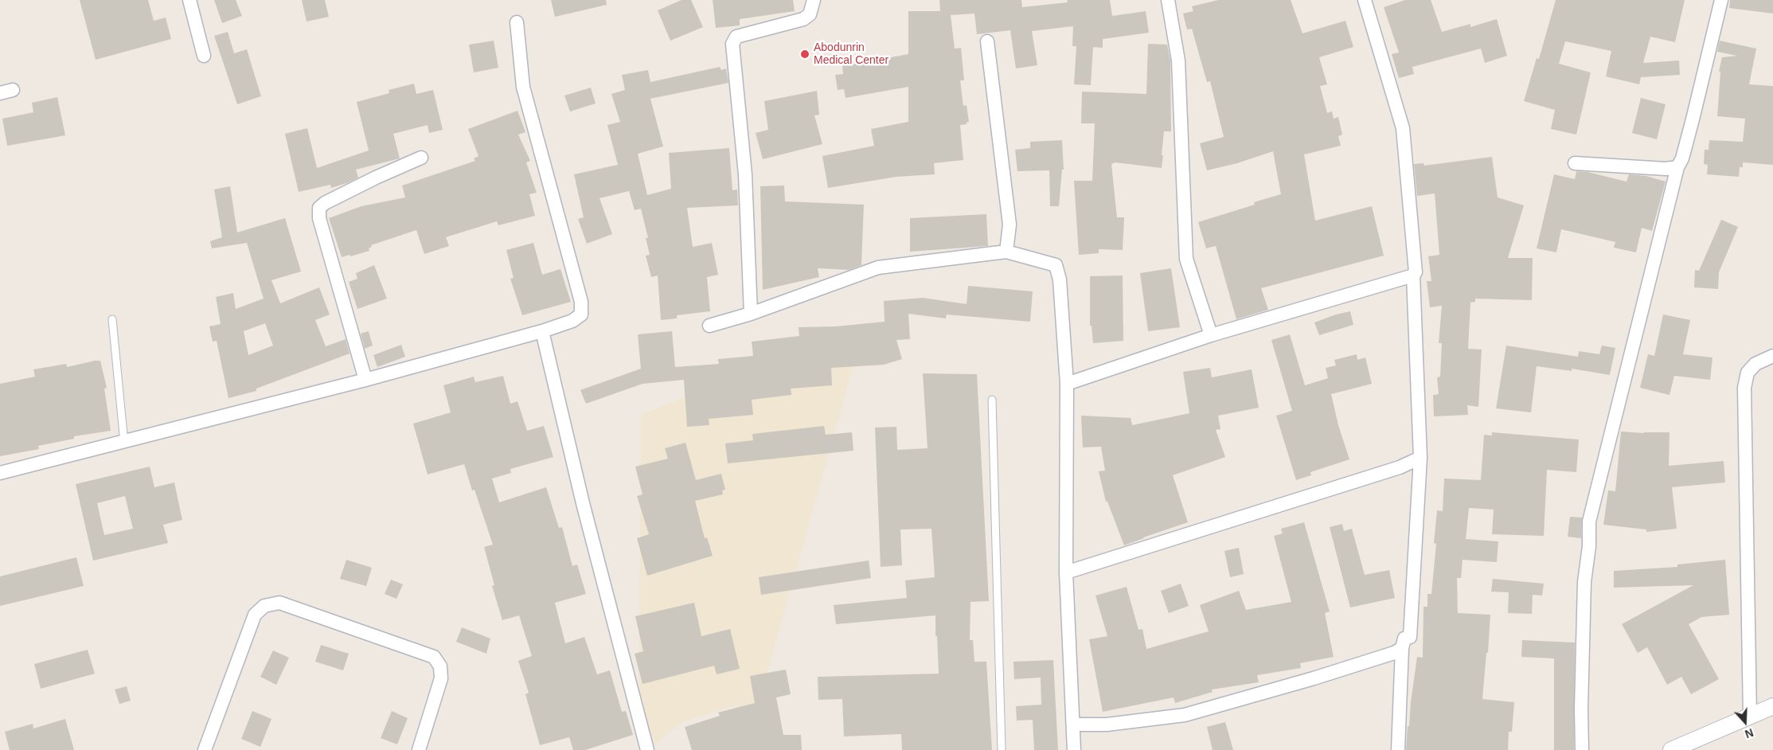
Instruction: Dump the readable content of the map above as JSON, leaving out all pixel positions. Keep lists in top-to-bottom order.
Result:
{
  "places": ["Abodunrin Medical Center"],
  "north": "bottom"
}
